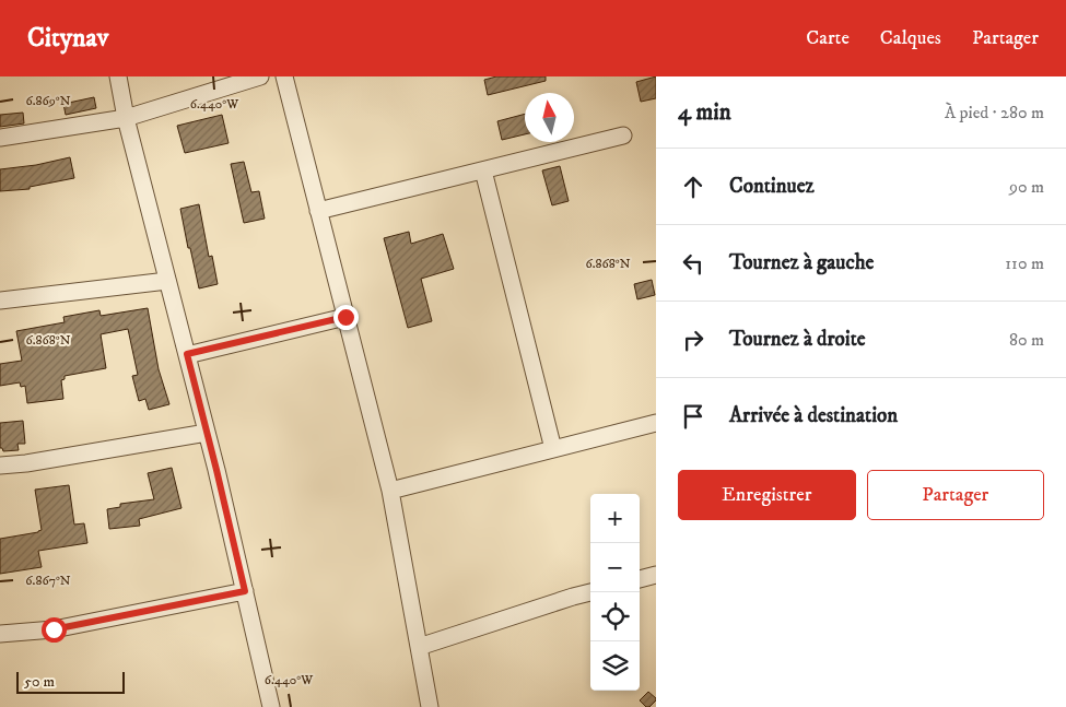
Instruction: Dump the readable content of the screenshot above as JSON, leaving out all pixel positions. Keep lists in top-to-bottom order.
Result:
{
  "scale_bar": "50 m",
  "north": "top",
  "page": {
    "header": "Citynav",
    "nav": ["Carte", "Calques", "Partager"],
    "heading": ["4 min", "À pied · 280 m"],
    "list": [
      ["Continuez", "90 m"],
      ["Tournez à gauche", "110 m"],
      ["Tournez à droite", "80 m"],
      "Arrivée à destination"
    ],
    "buttons": ["Enregistrer", "Partager"],
    "map_buttons": ["+", "−"],
    "scale": "50 m"
  },
  "coordinates": [
    "6.869°N",
    "6.440°W",
    "6.868°N",
    "6.867°N"
  ]
}
